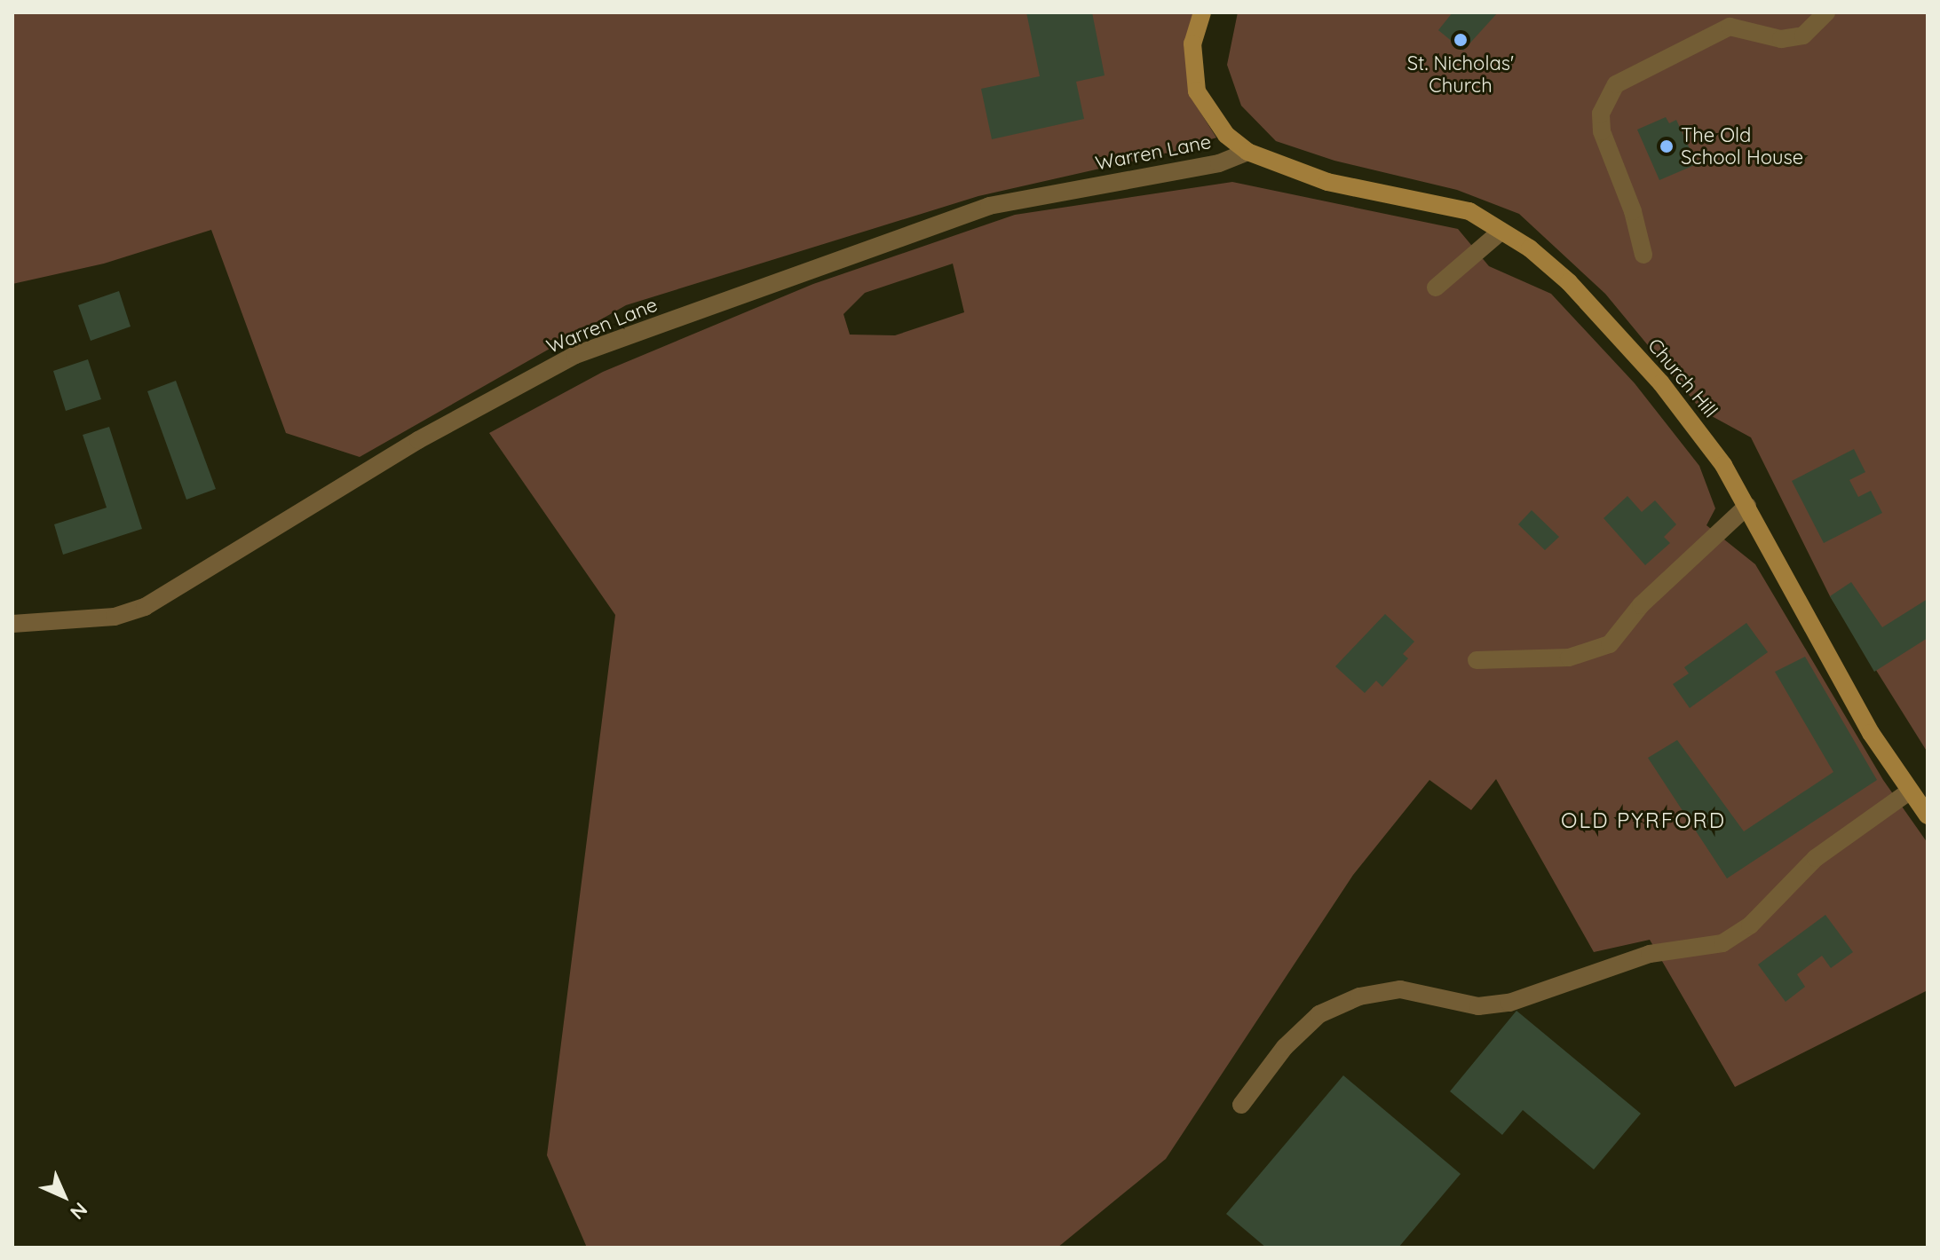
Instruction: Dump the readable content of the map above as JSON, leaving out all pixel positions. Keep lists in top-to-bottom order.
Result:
{
  "streets": {
    "main road": ["Church Hill"],
    "street": ["Warren Lane"]
  },
  "crossings": [
    ["Warren Lane", "Church Hill"]
  ],
  "districts": ["OLD PYRFORD"],
  "places": ["St. Nicholas' Church", "The Old School House"],
  "north": "bottom right"
}
